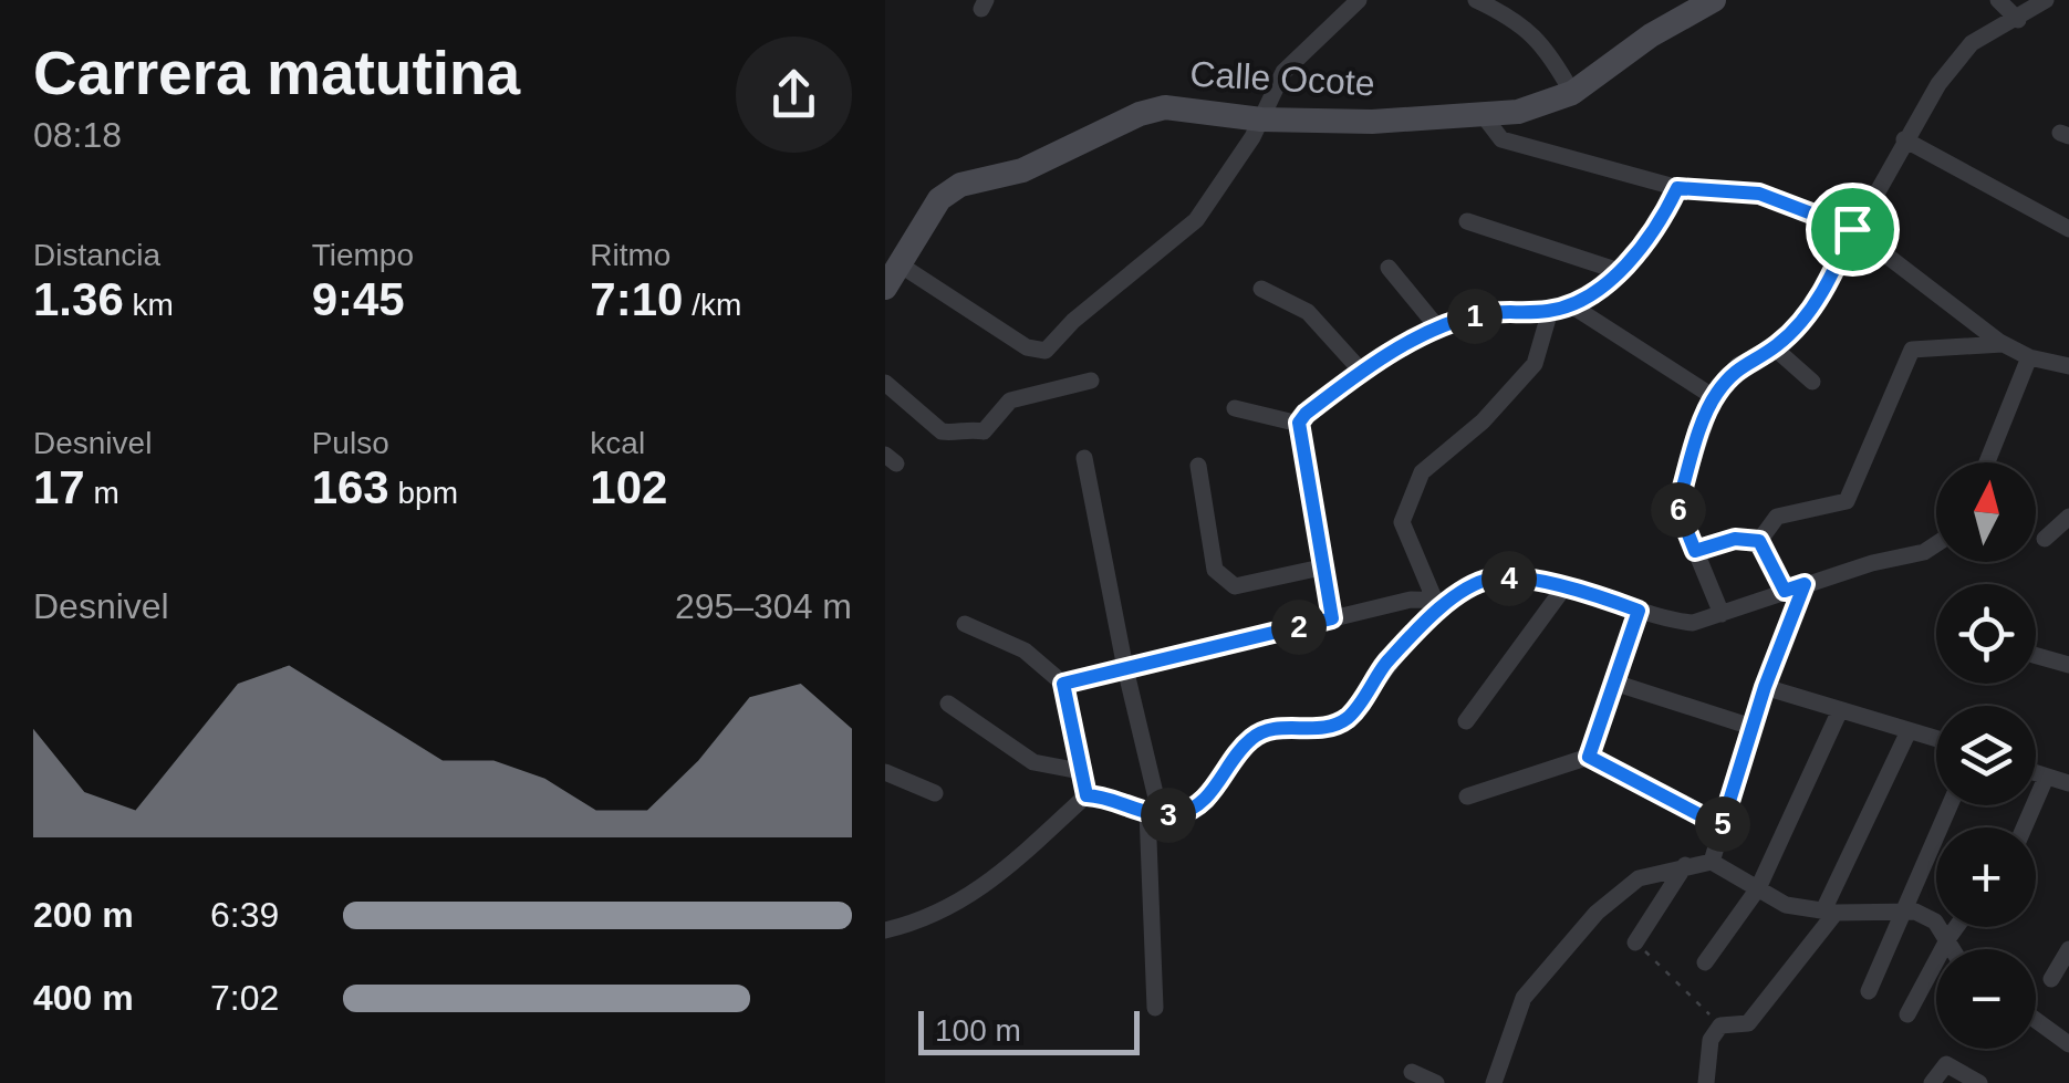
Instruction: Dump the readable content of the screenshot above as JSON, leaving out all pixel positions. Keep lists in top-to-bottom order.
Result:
{
  "streets": {
    "street": ["Calle Ocote"]
  },
  "scale_bar": "100 m",
  "north": "top",
  "page": {
    "heading": ["Carrera matutina", "08:18"],
    "stats": [
      ["Distancia", "1.36 km"],
      ["Tiempo", "9:45"],
      ["Ritmo", "7:10 /km"],
      ["Desnivel", "17 m"],
      ["Pulso", "163 bpm"],
      ["kcal", "102"]
    ],
    "pins": [
      "1",
      "6",
      "4",
      "2",
      "3",
      "5"
    ],
    "map_buttons": ["+", "−"],
    "chart": ["Desnivel", "295–304 m"],
    "list": [
      {
        "name": "200 m",
        "note": "6:39"
      },
      {
        "name": "400 m",
        "note": "7:02"
      }
    ],
    "scale": "100 m"
  }
}
